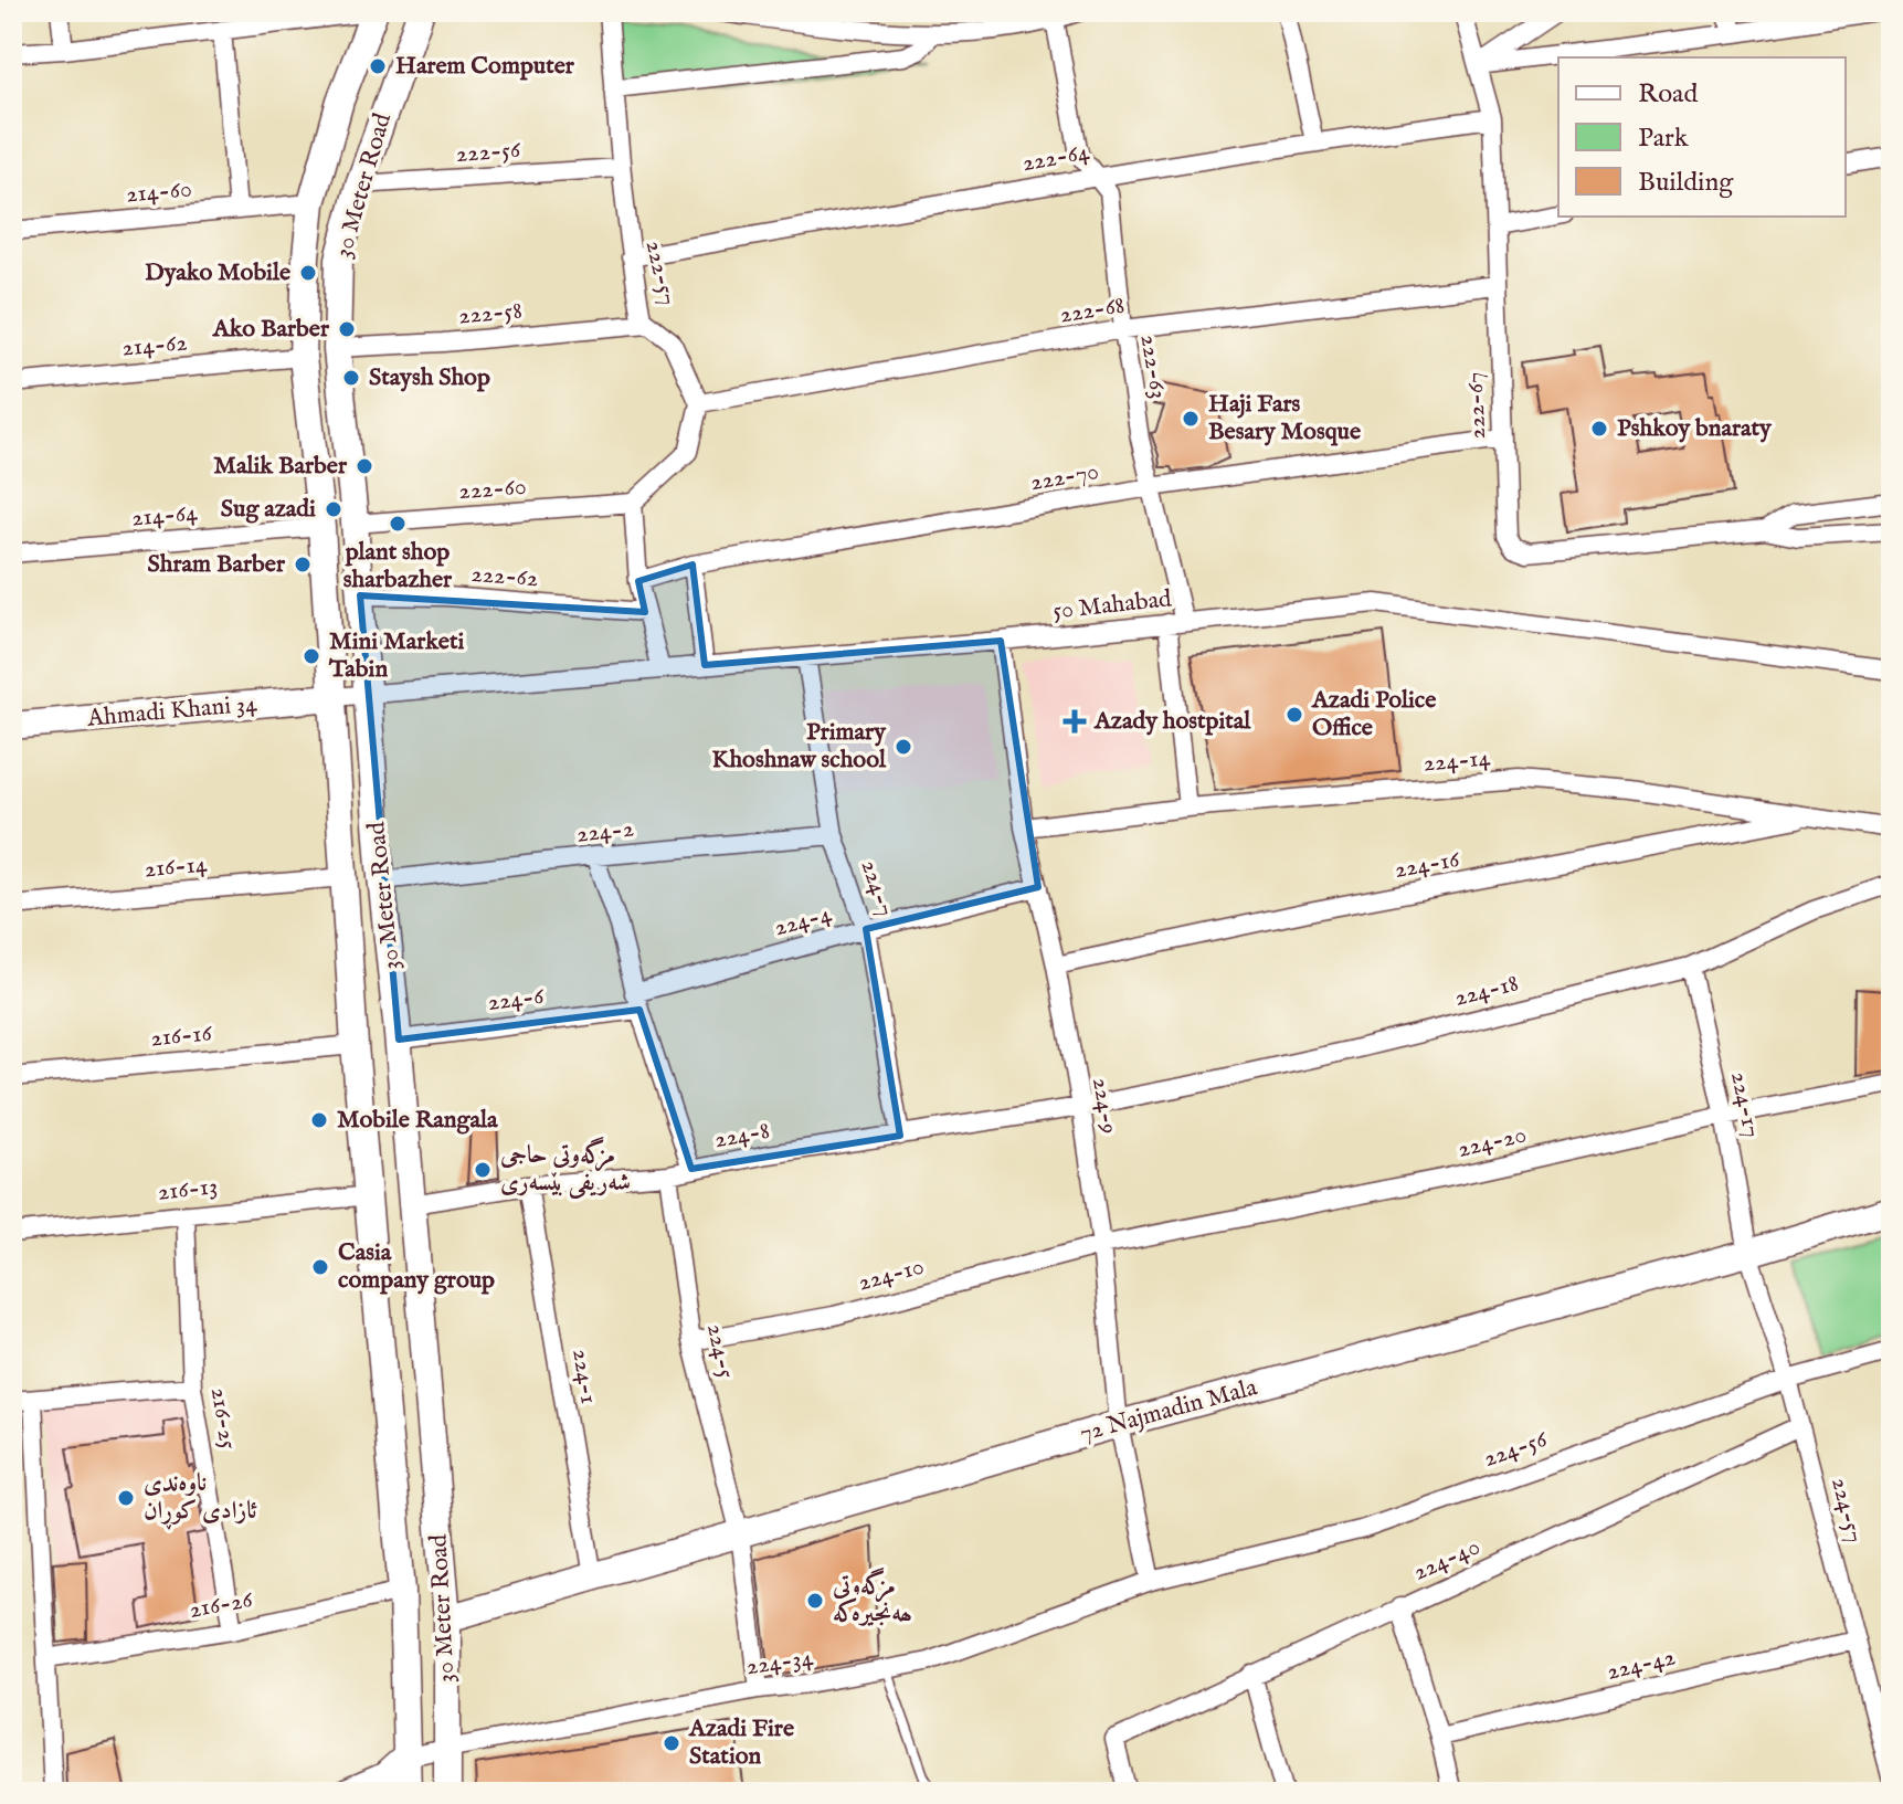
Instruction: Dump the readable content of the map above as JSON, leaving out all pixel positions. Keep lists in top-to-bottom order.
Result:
{
  "streets": {
    "main road": ["30 Meter Road", "Ahmadi Khani 34", "72 Najmadin Mala"],
    "street": [
      "222-56",
      "222-64",
      "214-60",
      "222-57",
      "222-68",
      "222-58",
      "214-62",
      "222-63",
      "222-67",
      "222-70",
      "222-60",
      "214-64",
      "222-62",
      "50 Mahabad",
      "224-14",
      "224-2",
      "224-16",
      "216-14",
      "224-7",
      "224-4",
      "224-18",
      "224-6",
      "216-16",
      "224-17",
      "224-9",
      "224-8",
      "224-20",
      "216-13",
      "224-10",
      "224-5",
      "224-1",
      "216-25",
      "224-56",
      "224-57",
      "224-40",
      "216-26",
      "224-34",
      "224-42"
    ]
  },
  "crossings": [
    ["222-56", "30 Meter Road"],
    ["222-56", "222-57"],
    ["222-64", "222-57"],
    ["222-64", "222-63"],
    ["222-64", "222-67"],
    ["30 Meter Road", "214-60"],
    ["30 Meter Road", "222-58"],
    ["30 Meter Road", "214-62"],
    ["30 Meter Road", "222-60"],
    ["30 Meter Road", "214-64"],
    ["30 Meter Road", "222-62"],
    ["30 Meter Road", "50 Mahabad"],
    ["30 Meter Road", "Ahmadi Khani 34"],
    ["30 Meter Road", "224-2"],
    ["30 Meter Road", "216-14"],
    ["30 Meter Road", "224-6"],
    ["30 Meter Road", "216-16"],
    ["30 Meter Road", "224-8"],
    ["30 Meter Road", "216-13"],
    ["30 Meter Road", "72 Najmadin Mala"],
    ["30 Meter Road", "216-26"],
    ["30 Meter Road", "224-34"],
    ["222-57", "222-68"],
    ["222-57", "222-58"],
    ["222-68", "222-63"],
    ["222-68", "222-67"],
    ["222-63", "222-70"],
    ["222-63", "50 Mahabad"],
    ["222-63", "224-14"],
    ["222-67", "222-70"],
    ["50 Mahabad", "Ahmadi Khani 34"],
    ["50 Mahabad", "224-7"],
    ["50 Mahabad", "224-9"],
    ["224-14", "224-16"],
    ["224-14", "224-9"],
    ["224-2", "224-7"],
    ["224-16", "224-9"],
    ["224-7", "224-4"],
    ["224-7", "224-8"],
    ["224-4", "224-6"],
    ["224-4", "224-9"],
    ["224-18", "224-17"],
    ["224-18", "224-9"],
    ["224-18", "224-8"],
    ["224-17", "224-20"],
    ["224-17", "72 Najmadin Mala"],
    ["224-17", "224-57"],
    ["224-9", "224-8"],
    ["224-9", "224-20"],
    ["224-9", "224-10"],
    ["224-9", "72 Najmadin Mala"],
    ["224-9", "224-56"],
    ["224-9", "224-34"],
    ["224-8", "224-5"],
    ["224-8", "224-1"],
    ["224-20", "224-10"],
    ["216-13", "216-25"],
    ["224-10", "224-5"],
    ["224-5", "72 Najmadin Mala"],
    ["224-5", "224-34"],
    ["224-1", "72 Najmadin Mala"],
    ["72 Najmadin Mala", "224-57"],
    ["216-25", "216-26"],
    ["224-56", "224-57"],
    ["224-56", "224-34"],
    ["224-57", "224-40"],
    ["224-57", "224-42"]
  ],
  "places": {
    "other": [
      "Harem Computer",
      "Dyako Mobile",
      "Ako Barber",
      "Staysh Shop",
      "Haji Fars Besary Mosque",
      "Pshkoy bnaraty",
      "Malik Barber",
      "Sug azadi",
      "plant shop sharbazher",
      "Shram Barber",
      "Mini Marketi Tabin",
      "Azadi Police Office",
      "Primary Khoshnaw school",
      "Mobile Rangala",
      "مزگەوتی حاجی شەریفی بێسەری",
      "Casia company group",
      "ناوەندی ئازادی کوڕان",
      "مزگەوتی ھەنجیرەکە",
      "Azadi Fire Station"
    ],
    "health": ["Azady hostpital"]
  },
  "legend": ["Road", "Park", "Building"]
}
